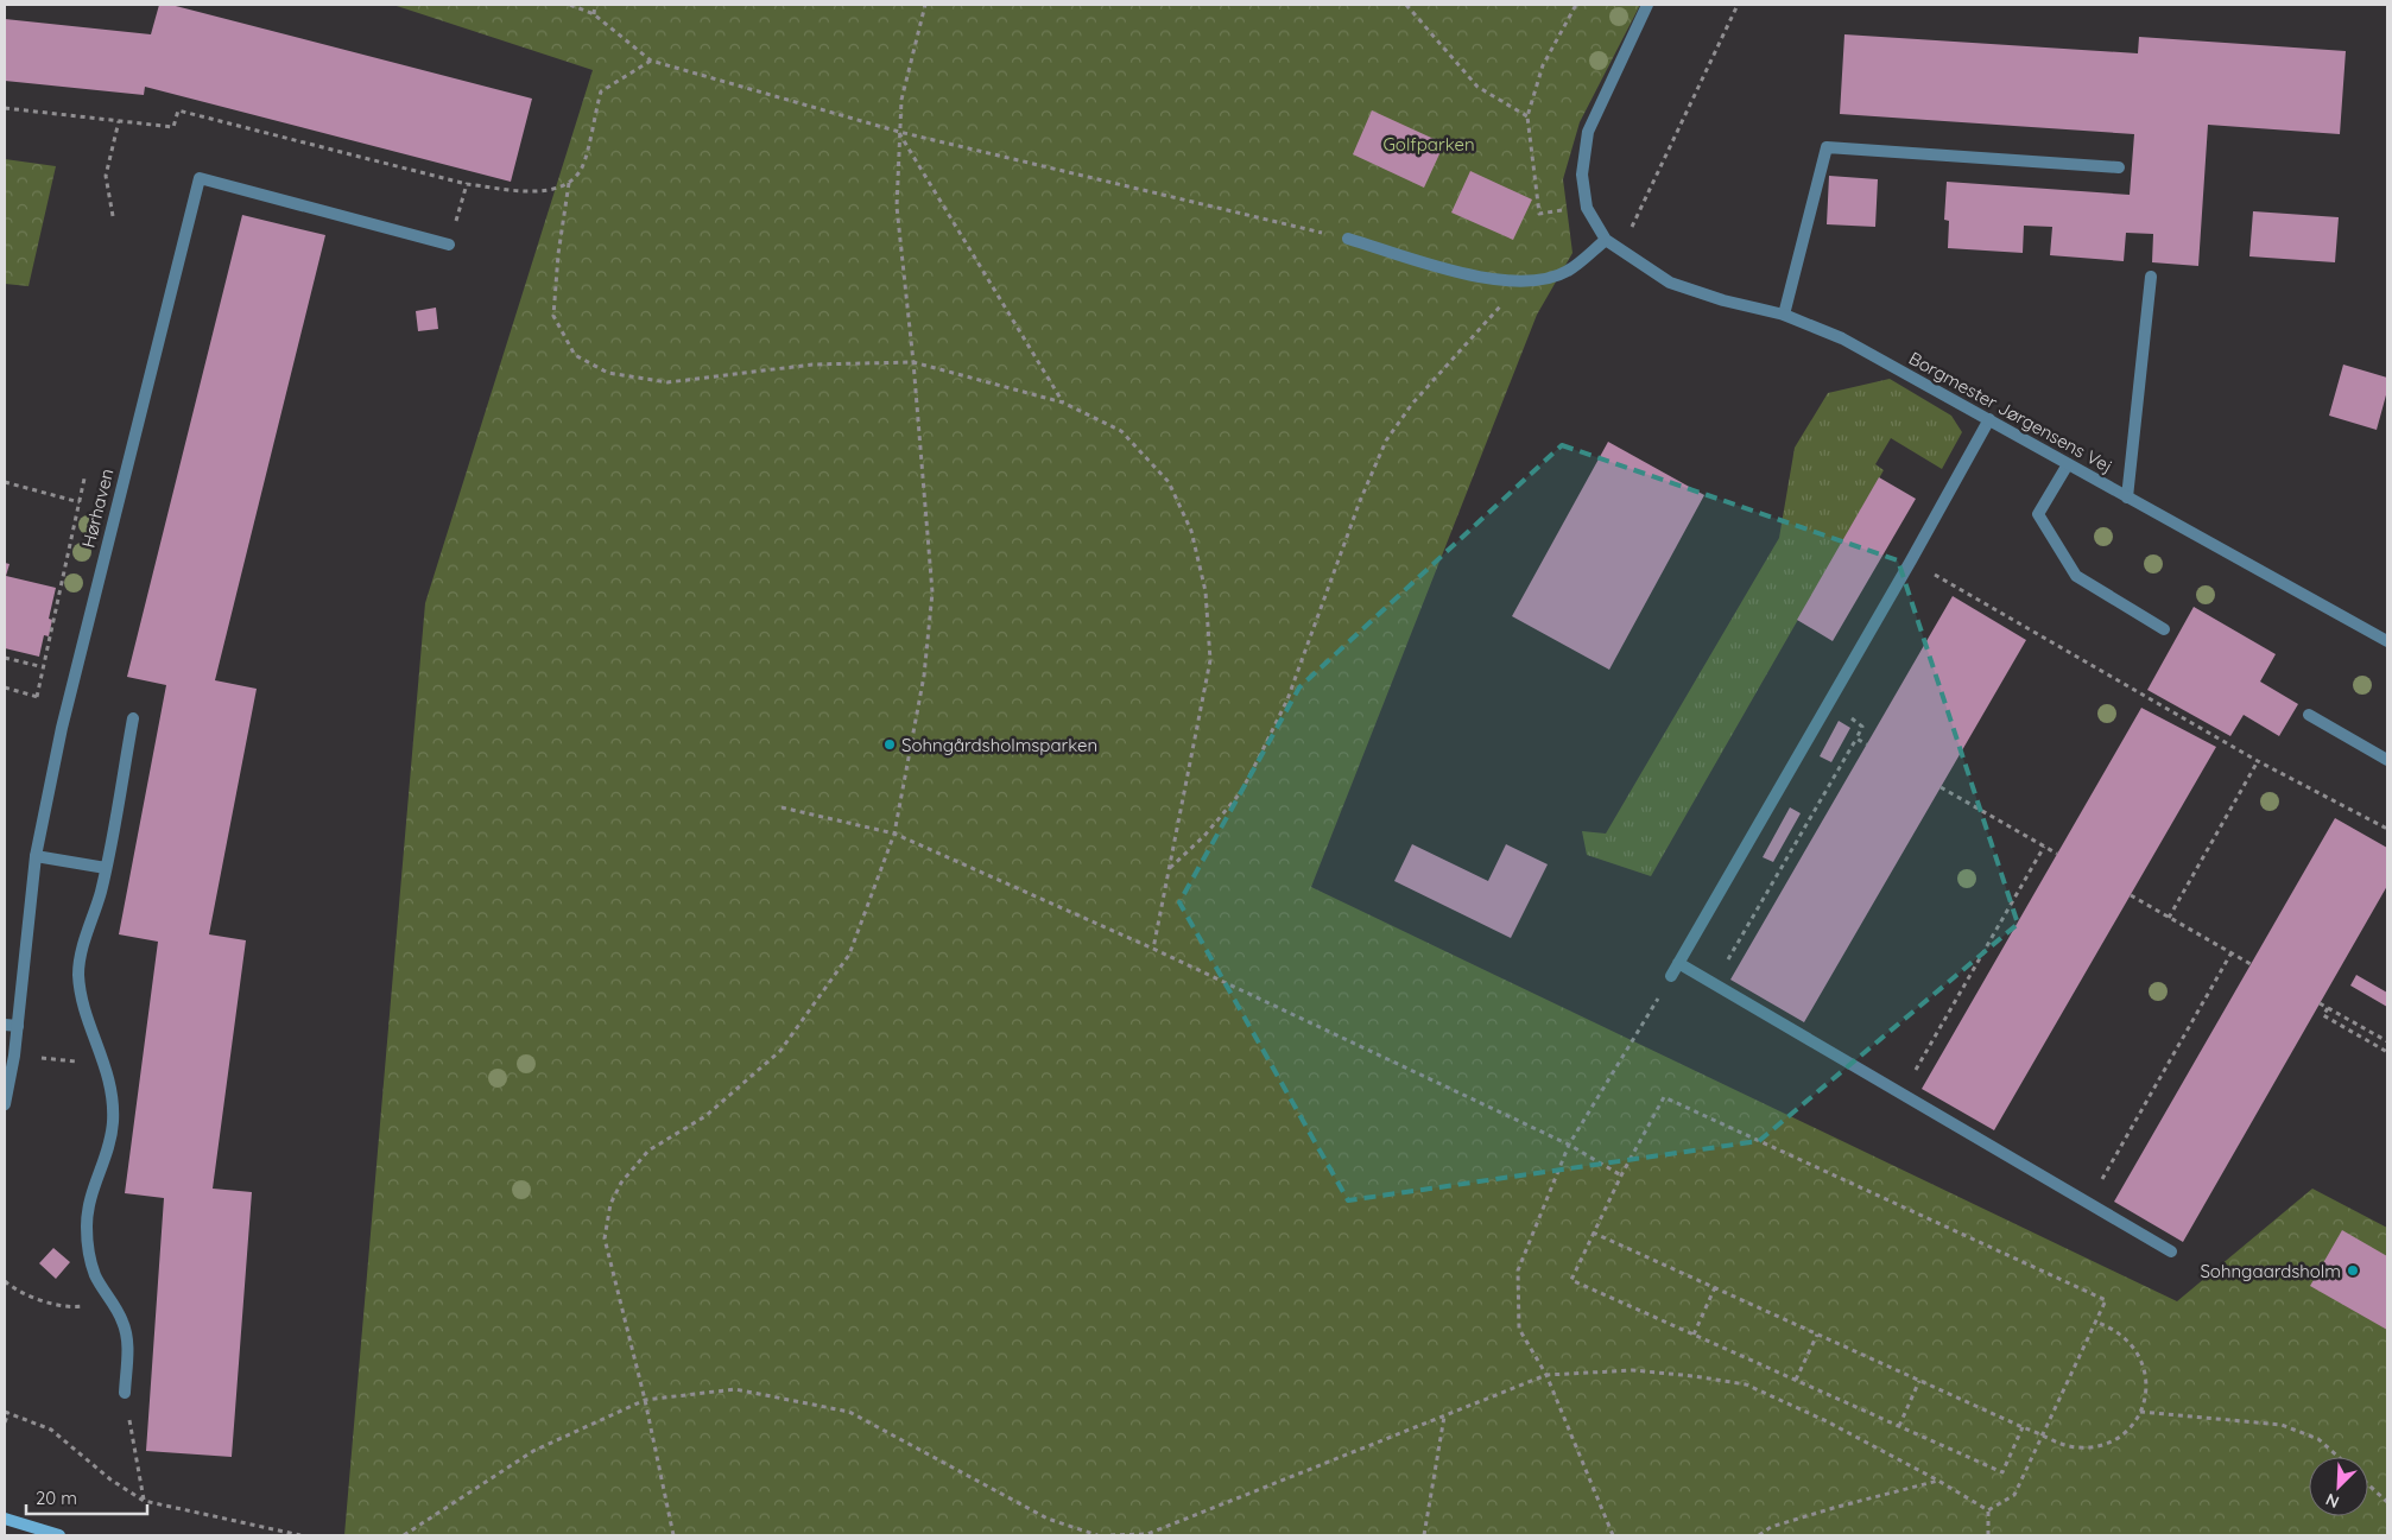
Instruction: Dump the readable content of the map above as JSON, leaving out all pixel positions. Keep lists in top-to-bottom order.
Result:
{
  "streets": {
    "street": ["Borgmester Jørgensens Vej", "Hørhaven"]
  },
  "parks": ["Golfparken"],
  "places": ["Sohngårdsholmsparken", "Sohngaardsholm"],
  "scale_bar": "20 m",
  "north": "bottom left"
}
